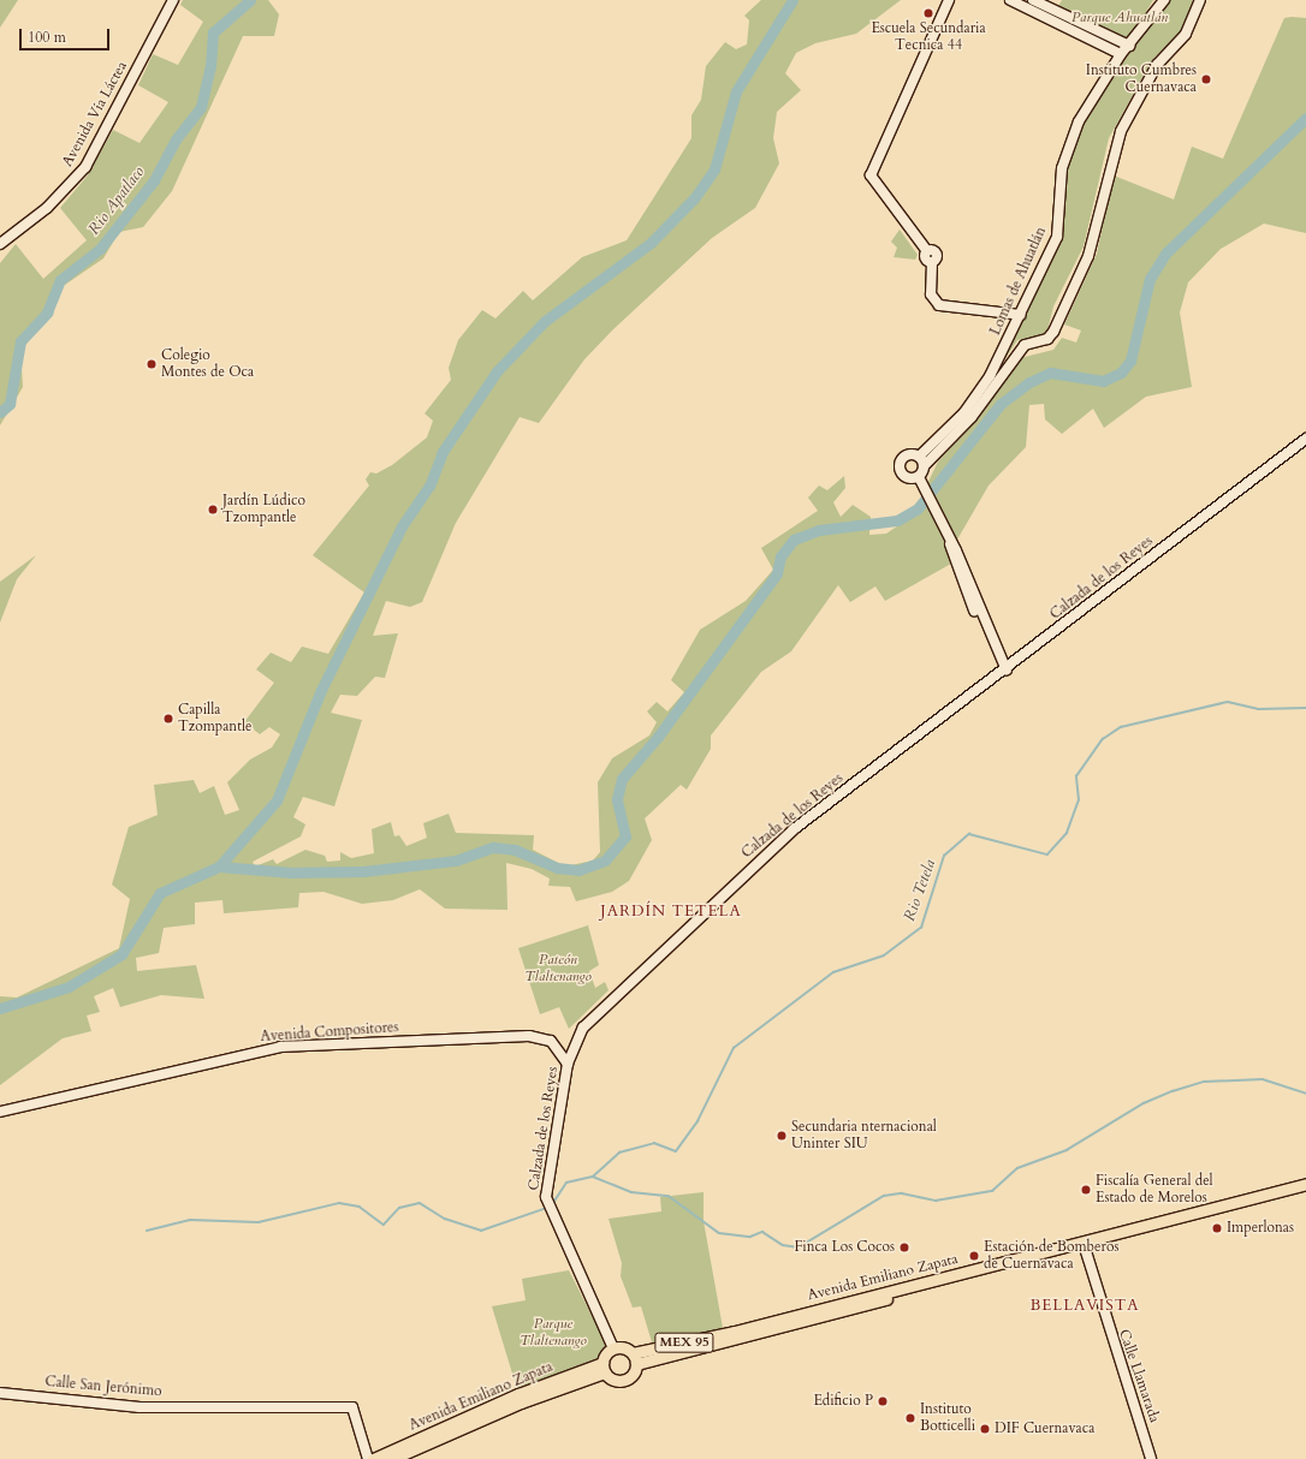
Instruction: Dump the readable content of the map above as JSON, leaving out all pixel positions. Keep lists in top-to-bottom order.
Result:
{
  "streets": {
    "main road": ["Avenida Emiliano Zapata", "MEX 95"],
    "street": [
      "Avenida Vía Láctea",
      "Lomas de Ahuatlán",
      "Calzada de los Reyes",
      "Avenida Compositores",
      "Calle Llamarada",
      "Calle San Jerónimo"
    ]
  },
  "crossings": [
    ["Calzada de los Reyes", "Avenida Compositores"],
    ["Calzada de los Reyes", "Avenida Emiliano Zapata"],
    ["Avenida Emiliano Zapata", "Calle Llamarada"]
  ],
  "districts": ["JARDÍN TETELA", "BELLAVISTA"],
  "water": ["Rio Apatlaco", "Rio Tetela"],
  "parks": ["Parque Ahuatlán", "Pateón Tlaltenango", "Parque Tlaltenango"],
  "places": [
    "Escuela Secundaria Tecnica 44",
    "Instituto Cumbres Cuernavaca",
    "Colegio Montes de Oca",
    "Jardín Lúdico Tzompantle",
    "Capilla Tzompantle",
    "Secundaria nternacional Uninter SIU",
    "Fiscalía General del Estado de Morelos",
    "Imperlonas",
    "Finca Los Cocos",
    "Estación de Bomberos de Cuernavaca",
    "Edificio P",
    "Instituto Botticelli",
    "DIF Cuernavaca"
  ],
  "scale_bar": "100 m"
}
